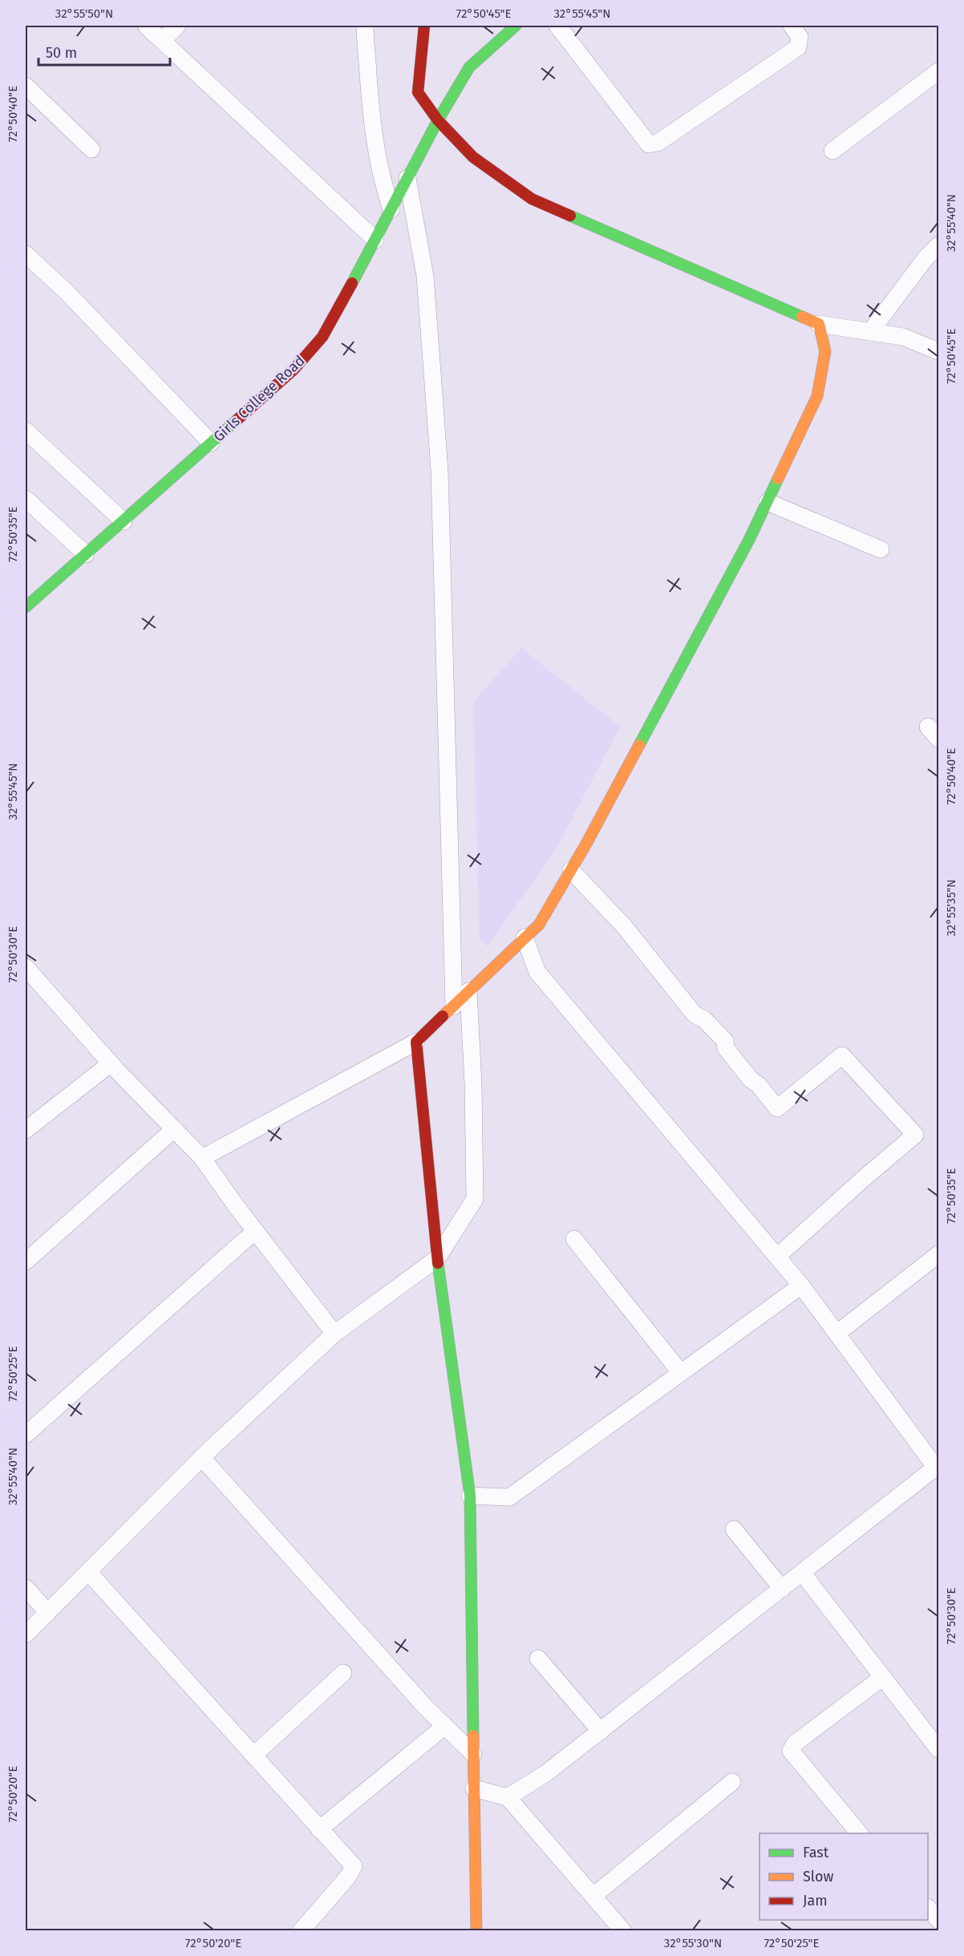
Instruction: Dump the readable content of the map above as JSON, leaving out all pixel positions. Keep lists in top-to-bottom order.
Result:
{
  "streets": {
    "street": ["Girls College Road"]
  },
  "legend": ["Fast", "Slow", "Jam"],
  "scale_bar": "50 m",
  "coordinates": [
    "32°55'50\"N",
    "72°50'45\"E",
    "32°55'45\"N",
    "72°50'40\"E",
    "32°55'40\"N",
    "72°50'35\"E",
    "32°55'35\"N",
    "72°50'30\"E",
    "72°50'25\"E",
    "72°50'20\"E",
    "32°55'30\"N"
  ]
}
